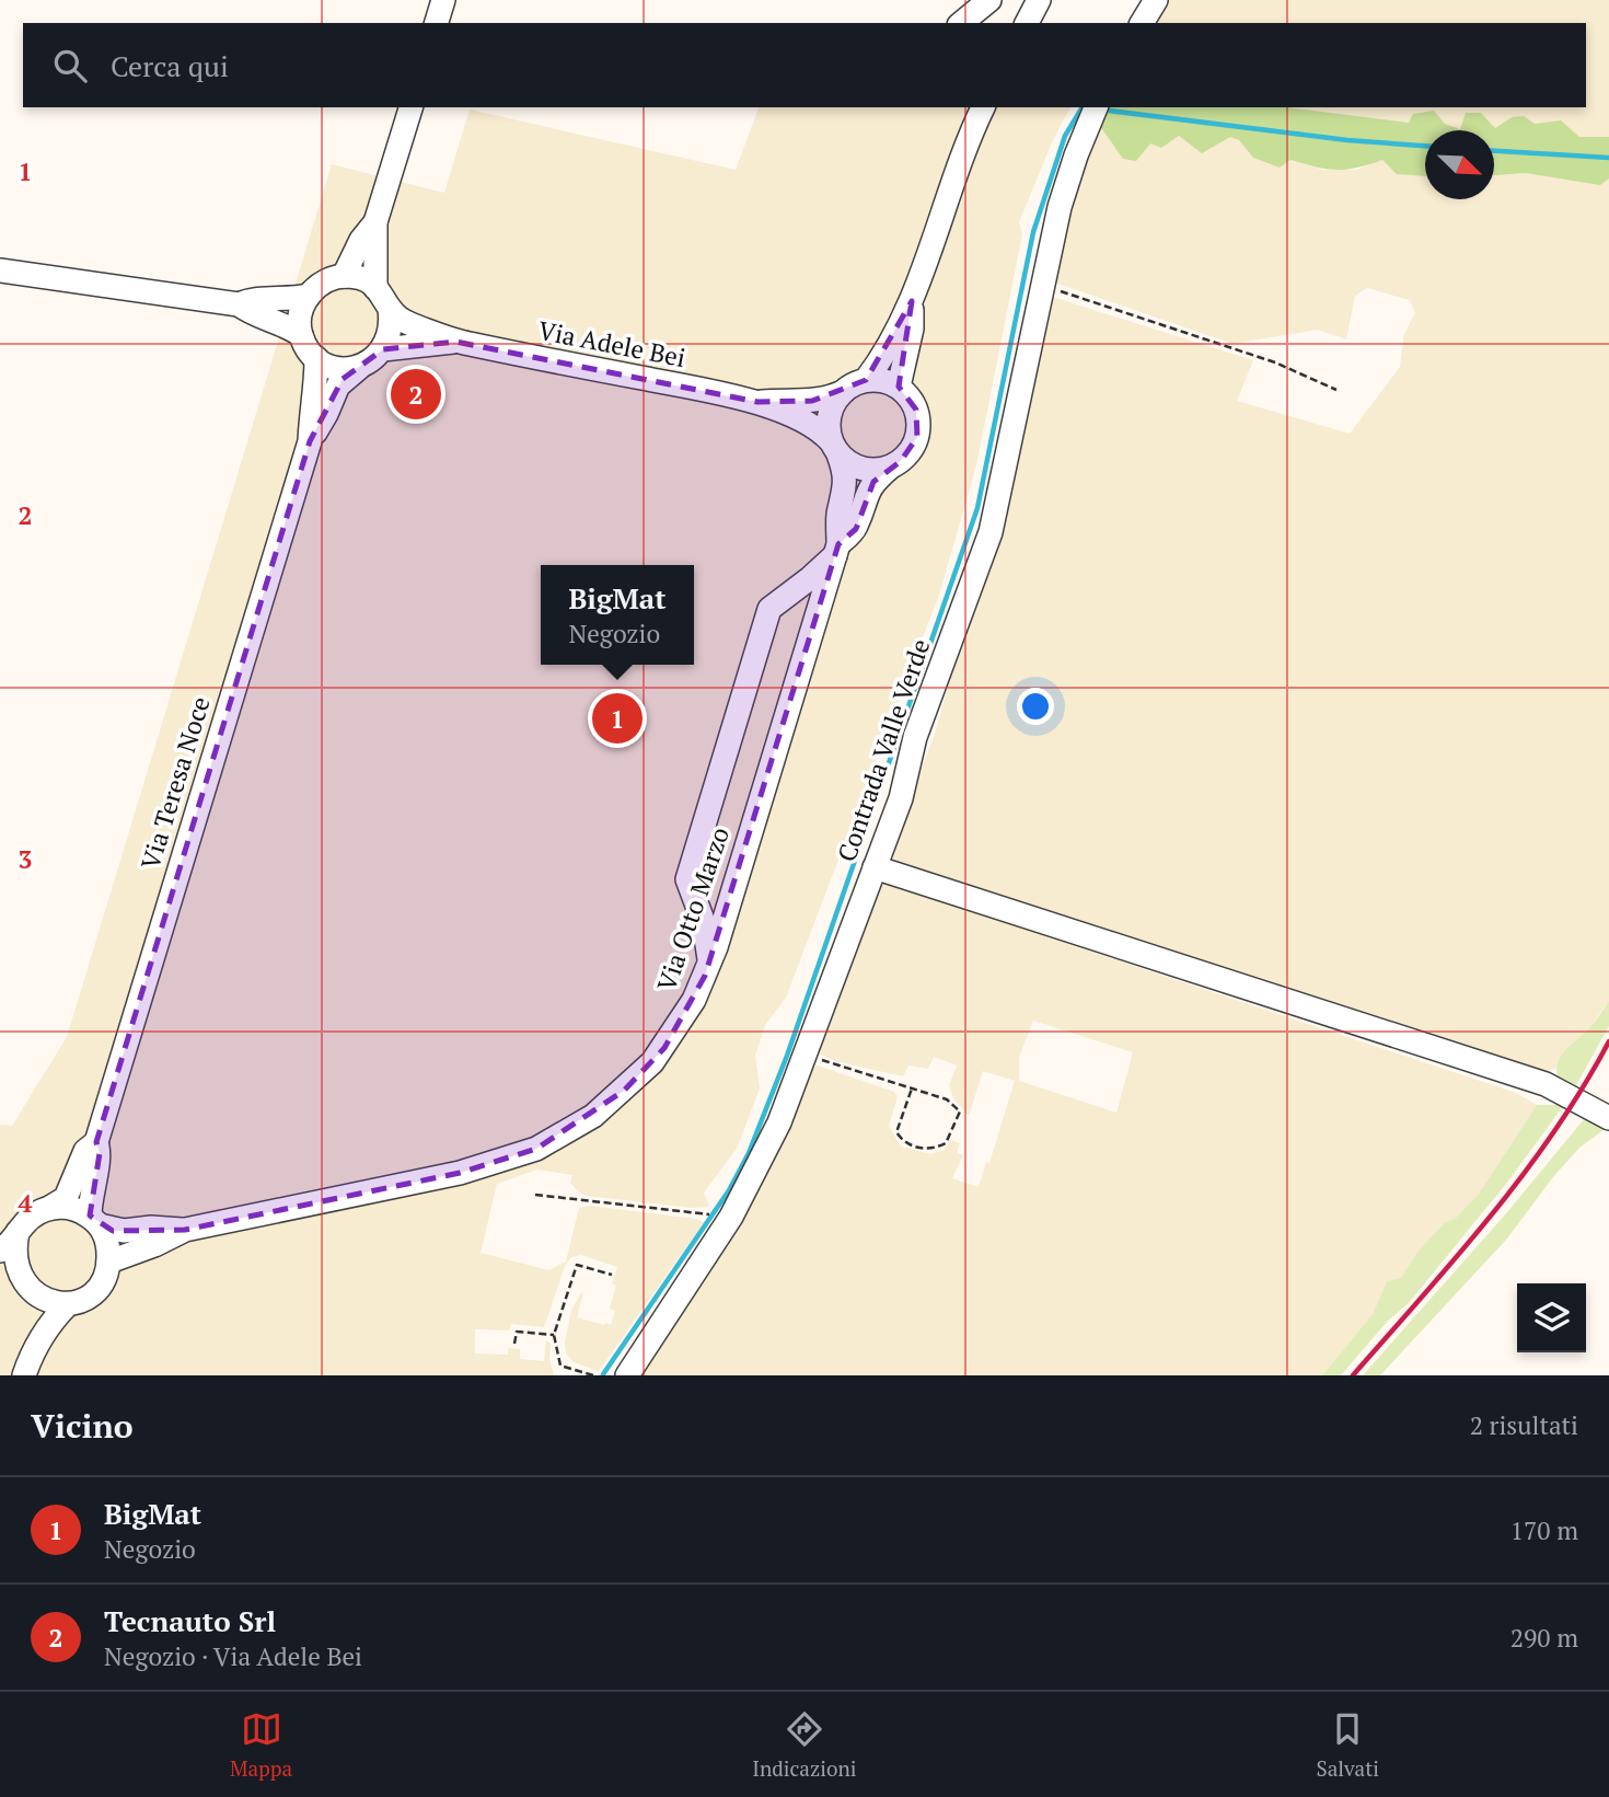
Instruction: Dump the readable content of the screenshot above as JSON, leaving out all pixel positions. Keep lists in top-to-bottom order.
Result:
{
  "streets": {
    "street": [
      "Via Adele Bei",
      "Contrada Valle Verde",
      "Via Teresa Noce",
      "Via Otto Marzo"
    ]
  },
  "crossings": [
    ["Via Adele Bei", "Via Teresa Noce"],
    ["Via Teresa Noce", "Via Otto Marzo"]
  ],
  "north": "bottom right",
  "page": {
    "search": "Cerca qui",
    "pins": ["2", "1"],
    "popup": ["BigMat", "Negozio"],
    "heading": ["Vicino", "2 risultati"],
    "list": [
      {
        "mark": "1",
        "name": "BigMat",
        "note": "Negozio",
        "value": "170 m"
      },
      {
        "mark": "2",
        "name": "Tecnauto Srl",
        "note": "Negozio · Via Adele Bei",
        "value": "290 m"
      }
    ],
    "nav": ["Mappa", "Indicazioni", "Salvati"]
  },
  "grid": {
    "rows": [
      "1",
      "2",
      "3",
      "4"
    ]
  }
}
